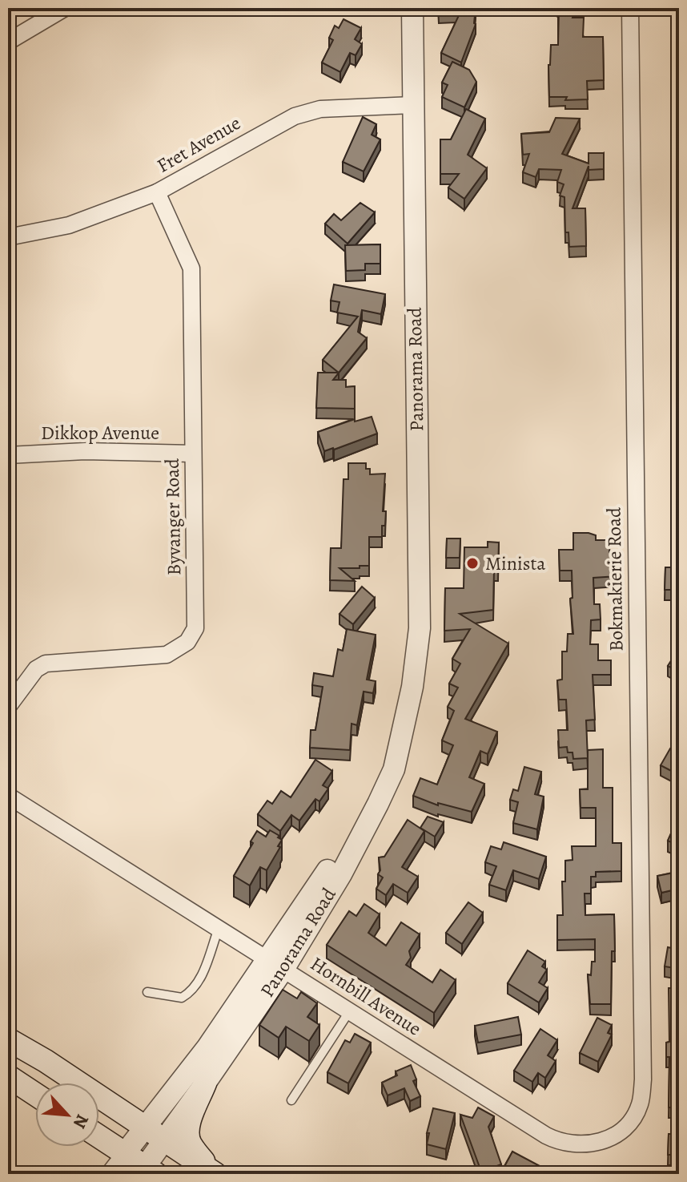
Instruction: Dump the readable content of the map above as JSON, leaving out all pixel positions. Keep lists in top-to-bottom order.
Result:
{
  "streets": {
    "street": [
      "Fret Avenue",
      "Panorama Road",
      "Dikkop Avenue",
      "Byvanger Road",
      "Bokmakierie Road",
      "Hornbill Avenue"
    ]
  },
  "crossings": [
    ["Fret Avenue", "Panorama Road"],
    ["Fret Avenue", "Byvanger Road"],
    ["Panorama Road", "Hornbill Avenue"],
    ["Dikkop Avenue", "Byvanger Road"],
    ["Bokmakierie Road", "Hornbill Avenue"]
  ],
  "places": ["Minista"],
  "north": "bottom right"
}
